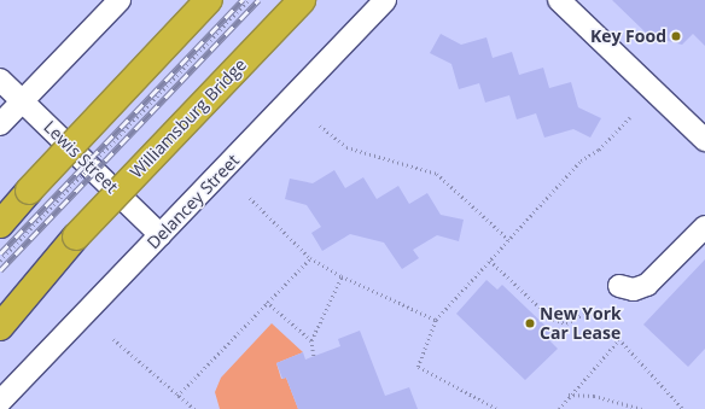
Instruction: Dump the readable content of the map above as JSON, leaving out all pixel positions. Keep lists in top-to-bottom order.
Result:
{
  "streets": {
    "highway": ["Williamsburg Bridge"],
    "street": ["Lewis Street", "Delancey Street"]
  },
  "crossings": [
    ["Lewis Street", "Delancey Street"]
  ],
  "places": ["Key Food", "New York Car Lease"]
}
